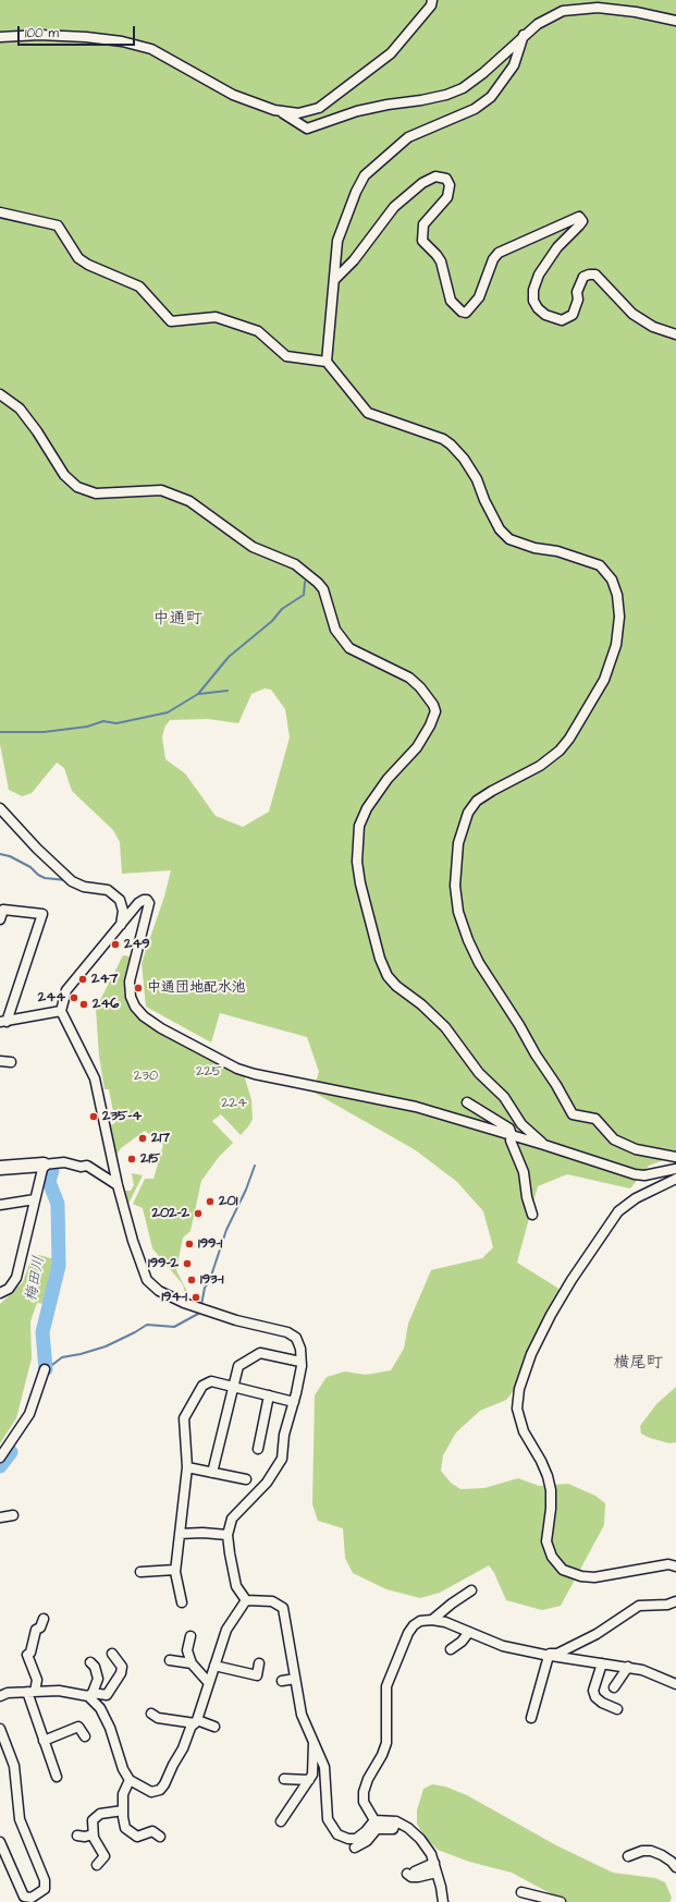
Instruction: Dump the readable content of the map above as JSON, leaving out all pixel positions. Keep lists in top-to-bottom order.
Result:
{
  "districts": ["中通町", "横尾町"],
  "water": ["梅田川"],
  "parks": ["225", "230", "224"],
  "places": [
    "249",
    "247",
    "中通団地配水池",
    "244",
    "246",
    "235-4",
    "217",
    "215",
    "201",
    "202-2",
    "199-1",
    "199-2",
    "193-1",
    "194-1"
  ],
  "scale_bar": "100 m"
}
